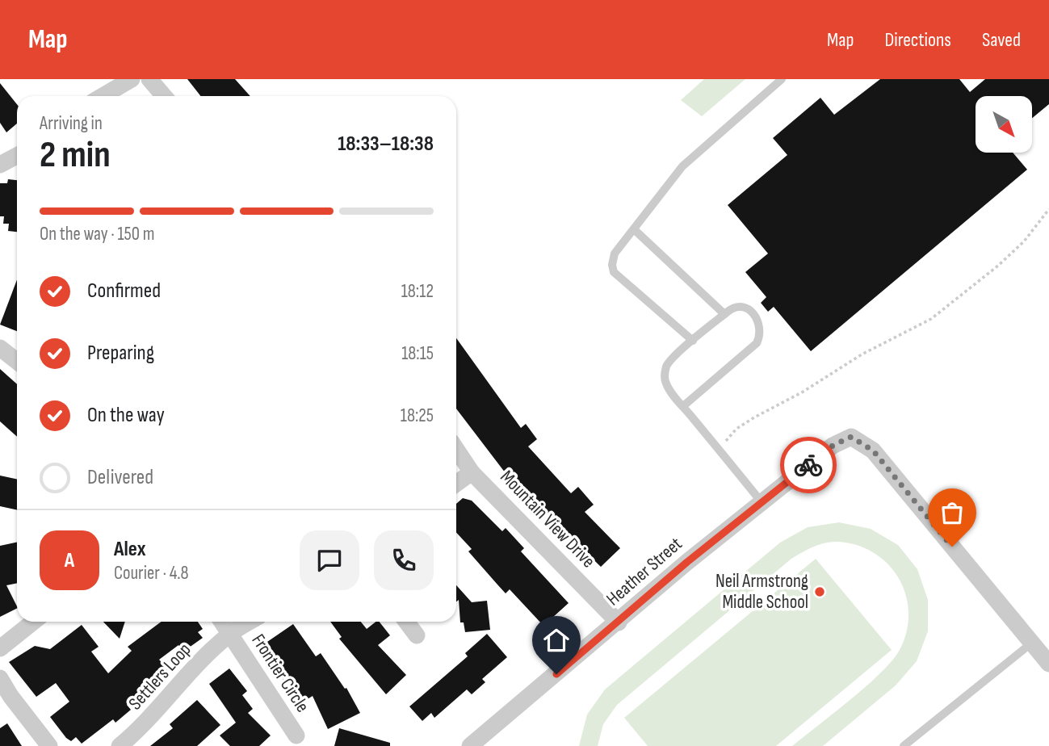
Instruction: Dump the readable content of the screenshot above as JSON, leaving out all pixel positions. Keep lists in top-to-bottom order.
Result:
{
  "streets": {
    "street": [
      "Mountain View Drive",
      "Heather Street",
      "Frontier Circle",
      "Settlers Loop"
    ]
  },
  "crossings": [
    ["Mountain View Drive", "Heather Street"],
    ["Frontier Circle", "Settlers Loop"]
  ],
  "places": ["Neil Armstrong Middle School"],
  "north": "bottom right",
  "page": {
    "header": "Map",
    "nav": ["Map", "Directions", "Saved"],
    "heading": ["2 min", "Arriving in", "18:33–18:38"],
    "panel": ["Alex", "Courier · 4.8"],
    "bar": "On the way · 150 m",
    "list": [
      ["Confirmed", "18:12"],
      ["Preparing", "18:15"],
      ["On the way", "18:25"],
      "Delivered"
    ],
    "round": "A"
  }
}
